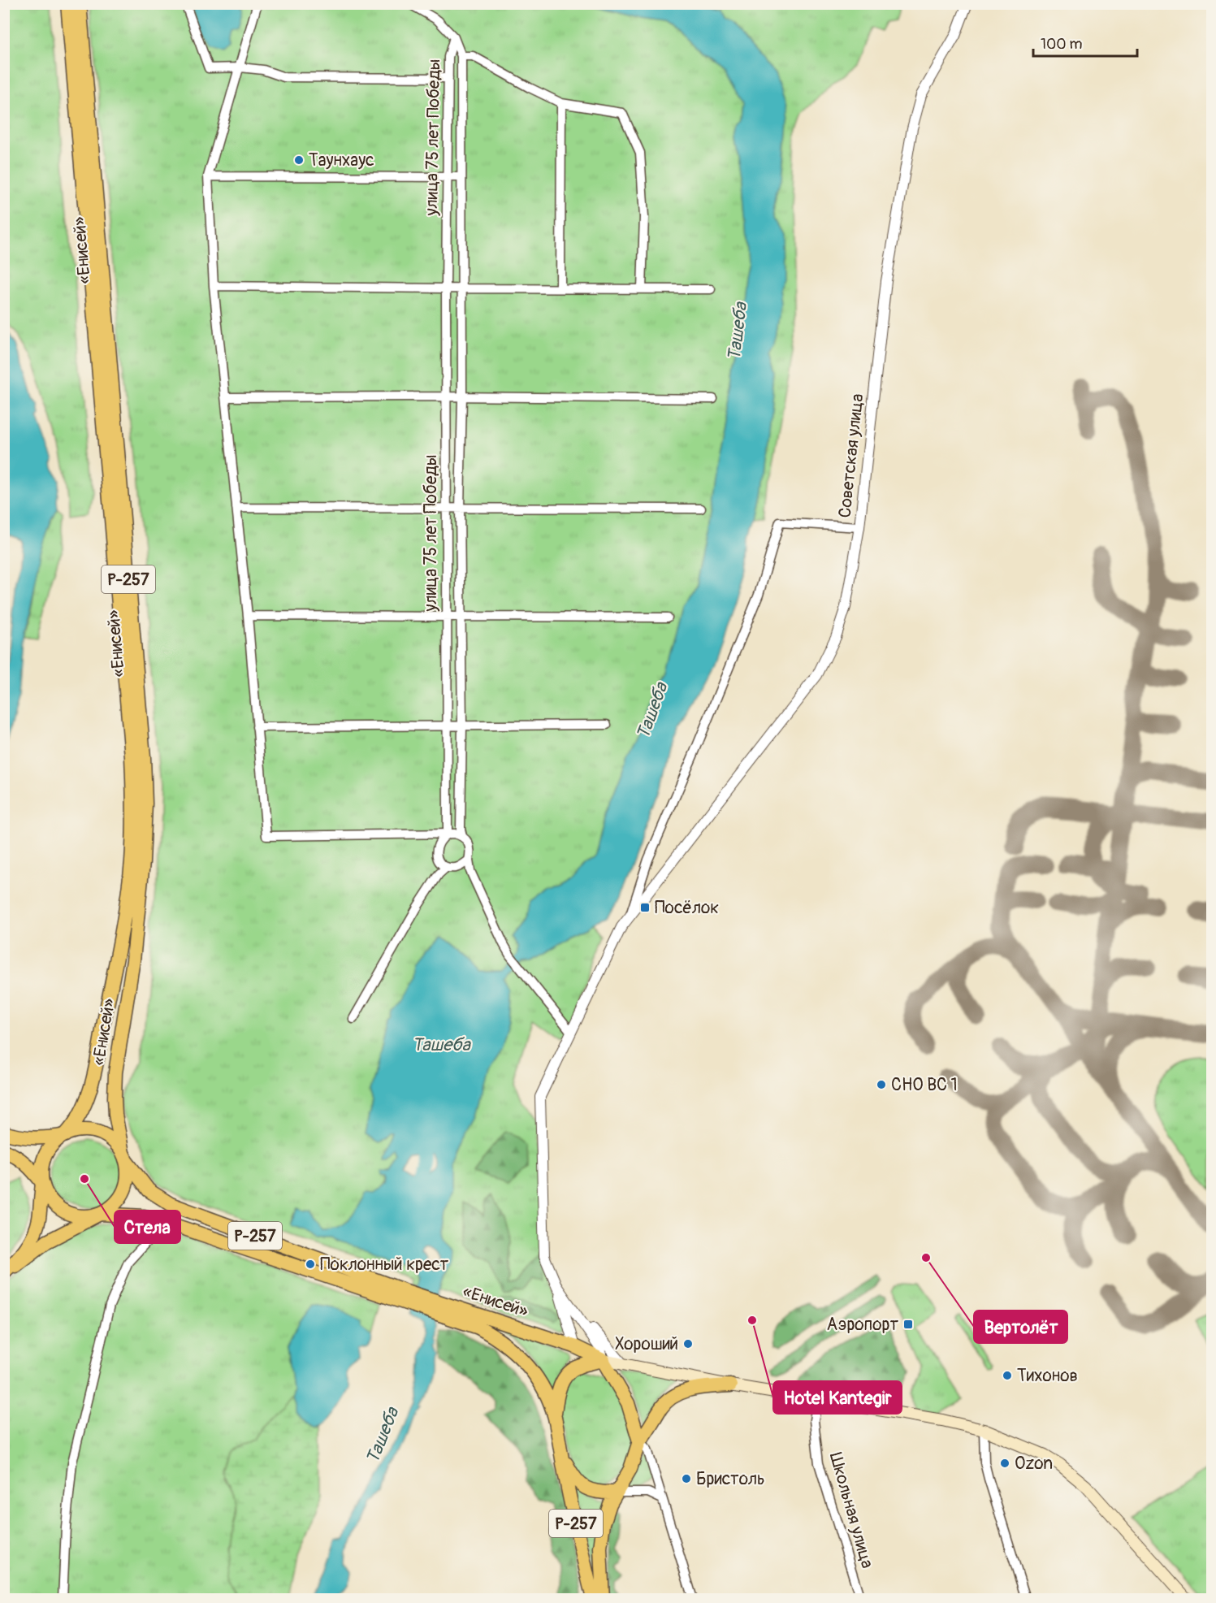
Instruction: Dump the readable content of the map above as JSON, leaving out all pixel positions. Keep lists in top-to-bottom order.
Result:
{
  "streets": {
    "main road": ["«Енисей»", "Р-257"],
    "street": ["улица 75 лет Победы", "Советская улица", "Школьная улица"]
  },
  "crossings": [
    ["«Енисей»", "Р-257"]
  ],
  "water": ["Ташеба"],
  "places": {
    "other": [
      "Таунхаус",
      "СНО ВС 1",
      "Стела",
      "Вертолёт",
      "Поклонный крест",
      "Hotel Kantegir",
      "Хороший",
      "Тихонов",
      "Ozon",
      "Бристоль"
    ],
    "transit": ["Посёлок", "Аэропорт"]
  },
  "scale_bar": "100 m"
}
